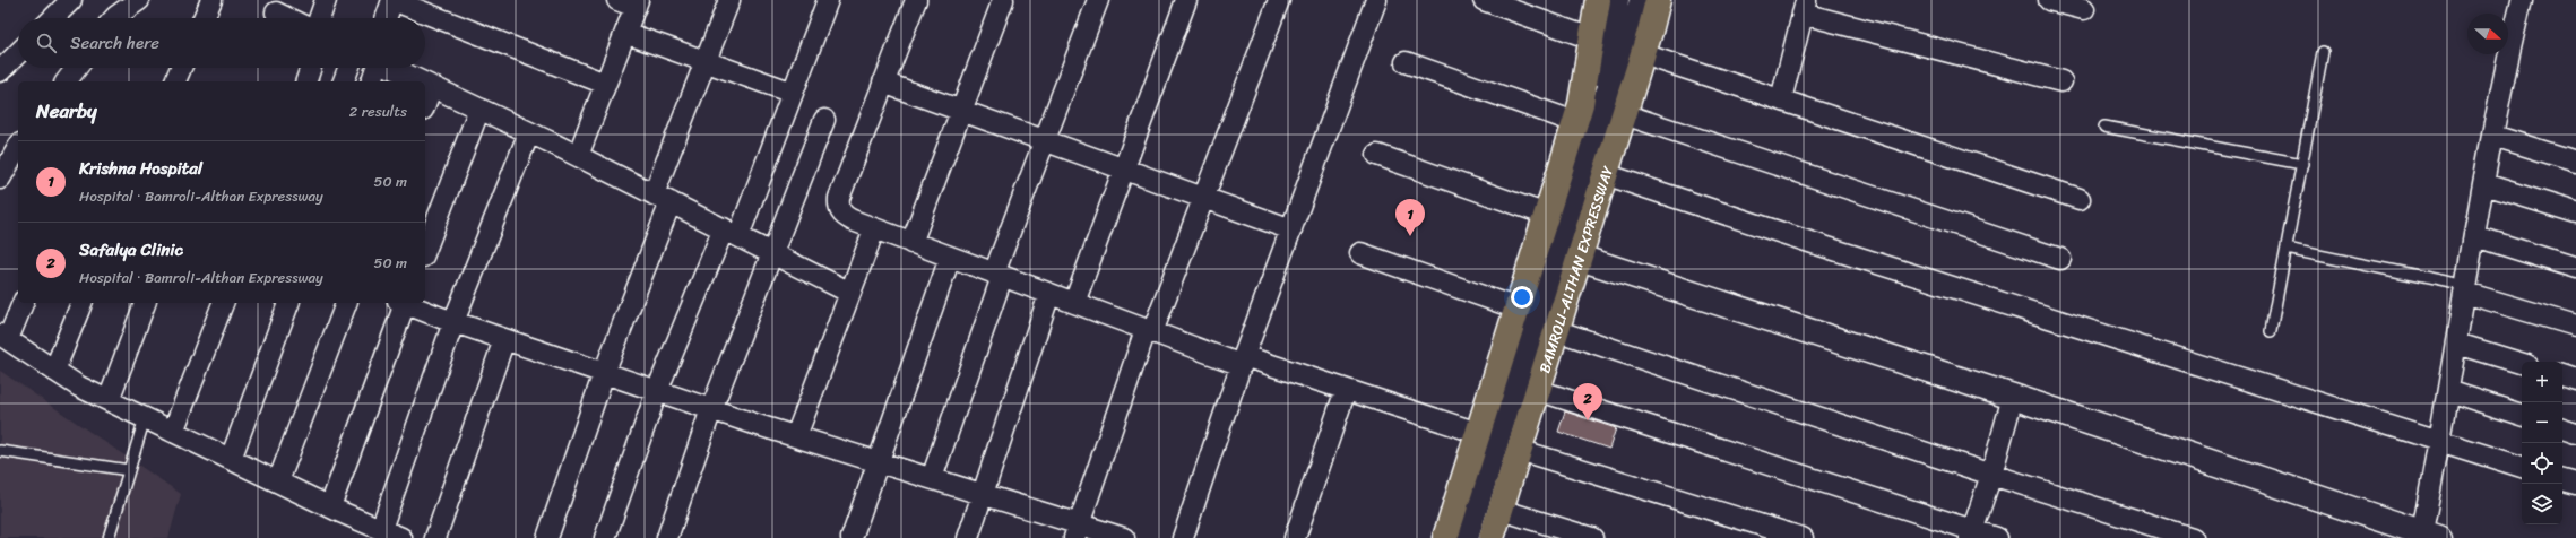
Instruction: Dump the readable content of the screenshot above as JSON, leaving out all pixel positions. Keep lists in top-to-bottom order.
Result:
{
  "streets": {
    "main road": ["BAMROLI-ALTHAN EXPRESSWAY"]
  },
  "north": "right",
  "page": {
    "search": "Search here",
    "heading": ["Nearby", "2 results"],
    "list": [
      {
        "mark": "1",
        "name": "Krishna Hospital",
        "note": "Hospital · Bamroli-Althan Expressway",
        "value": "50 m"
      },
      {
        "mark": "2",
        "name": "Safalya Clinic",
        "note": "Hospital · Bamroli-Althan Expressway",
        "value": "50 m"
      }
    ],
    "pins": ["1", "2"],
    "map_buttons": ["+", "−"]
  }
}
